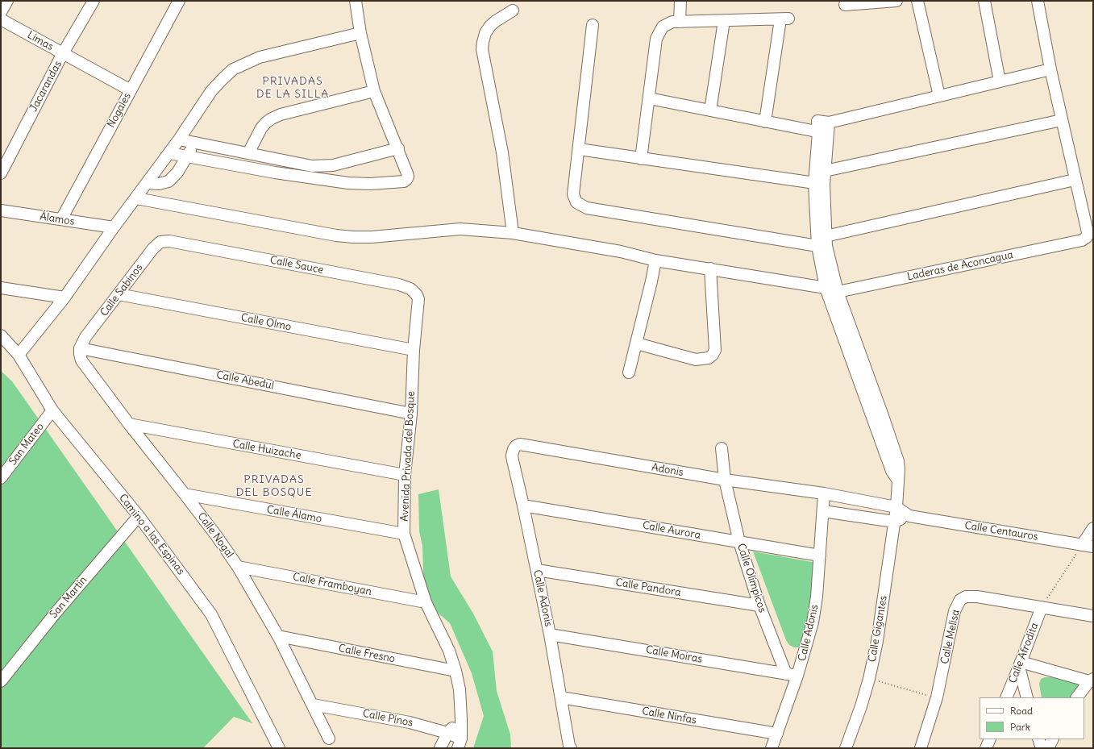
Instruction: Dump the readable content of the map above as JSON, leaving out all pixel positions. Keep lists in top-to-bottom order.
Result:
{
  "streets": {
    "street": [
      "Limas",
      "Jacarandas",
      "Nogales",
      "Álamos",
      "Calle Sauce",
      "Laderas de Aconcagua",
      "Calle Sabinos",
      "Calle Olmo",
      "Calle Abedul",
      "San Mateo",
      "Calle Huizache",
      "Avenida Privada del Bosque",
      "Adonis",
      "Calle Álamo",
      "Calle Aurora",
      "Calle Centauros",
      "Camino a las Espinas",
      "Calle Nogal",
      "Calle Olímpicos",
      "Calle Framboyan",
      "Calle Pandora",
      "San Martín",
      "Calle Adonis",
      "Calle Gigantes",
      "Calle Melisa",
      "Calle Afrodita",
      "Calle Fresno",
      "Calle Moiras",
      "Calle Ninfas",
      "Calle Pinos"
    ]
  },
  "crossings": [
    ["Limas", "Jacarandas"],
    ["Limas", "Nogales"],
    ["Nogales", "Álamos"],
    ["Calle Sauce", "Calle Sabinos"],
    ["Calle Sauce", "Avenida Privada del Bosque"],
    ["Laderas de Aconcagua", "Calle Gigantes"],
    ["Calle Sabinos", "Calle Olmo"],
    ["Calle Sabinos", "Calle Abedul"],
    ["Calle Sabinos", "Calle Nogal"],
    ["Calle Olmo", "Avenida Privada del Bosque"],
    ["Calle Abedul", "Avenida Privada del Bosque"],
    ["Calle Abedul", "Calle Nogal"],
    ["San Mateo", "Camino a las Espinas"],
    ["Calle Huizache", "Avenida Privada del Bosque"],
    ["Calle Huizache", "Calle Nogal"],
    ["Avenida Privada del Bosque", "Calle Álamo"],
    ["Avenida Privada del Bosque", "Calle Framboyan"],
    ["Avenida Privada del Bosque", "Calle Fresno"],
    ["Avenida Privada del Bosque", "Calle Pinos"],
    ["Adonis", "Calle Centauros"],
    ["Adonis", "Calle Olímpicos"],
    ["Adonis", "Calle Adonis"],
    ["Calle Álamo", "Calle Nogal"],
    ["Calle Aurora", "Calle Olímpicos"],
    ["Calle Aurora", "Calle Adonis"],
    ["Calle Centauros", "Calle Adonis"],
    ["Calle Centauros", "Calle Gigantes"],
    ["Camino a las Espinas", "San Martín"],
    ["Calle Nogal", "Calle Framboyan"],
    ["Calle Nogal", "Calle Fresno"],
    ["Calle Nogal", "Calle Pinos"],
    ["Calle Olímpicos", "Calle Pandora"],
    ["Calle Olímpicos", "Calle Moiras"],
    ["Calle Pandora", "Calle Adonis"],
    ["Calle Adonis", "Calle Moiras"],
    ["Calle Adonis", "Calle Ninfas"],
    ["Calle Melisa", "Calle Afrodita"]
  ],
  "districts": ["PRIVADAS DE LA SILLA", "PRIVADAS DEL BOSQUE"],
  "legend": ["Road", "Park"]
}
